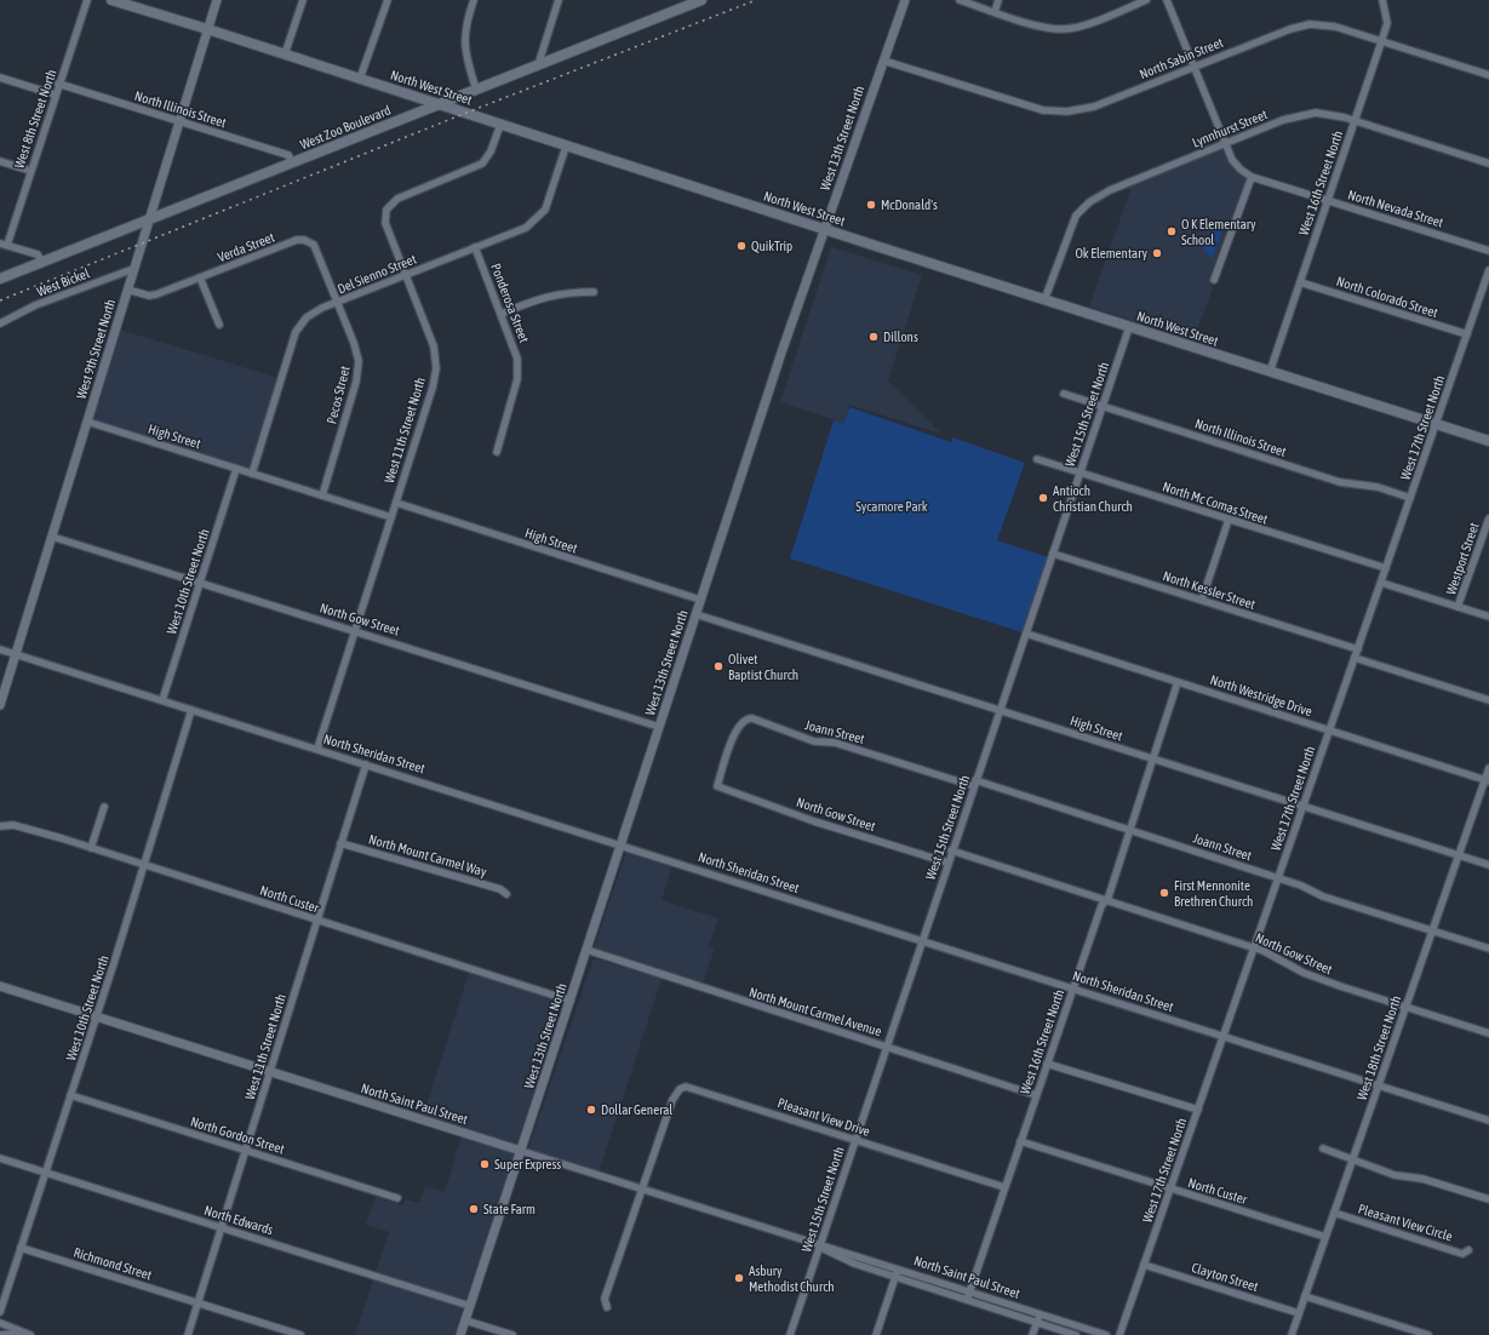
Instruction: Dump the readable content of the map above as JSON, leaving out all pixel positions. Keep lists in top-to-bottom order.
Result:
{
  "streets": {
    "main road": ["North West Street", "West Zoo Boulevard"],
    "street": [
      "North Sabin Street",
      "North Illinois Street",
      "West 8th Street North",
      "Lynnhurst Street",
      "West 13th Street North",
      "West 16th Street North",
      "North Nevada Street",
      "Verda Street",
      "Del Sienno Street",
      "West Bickel",
      "North Colorado Street",
      "Ponderosa Street",
      "West 9th Street North",
      "Pecos Street",
      "West 15th Street North",
      "West 17th Street North",
      "West 11th Street North",
      "High Street",
      "North Mc Comas Street",
      "Westport Street",
      "West 10th Street North",
      "North Kessler Street",
      "North Gow Street",
      "North Westridge Drive",
      "Joann Street",
      "North Sheridan Street",
      "North Mount Carmel Way",
      "North Custer",
      "North Mount Carmel Avenue",
      "West 18th Street North",
      "North Saint Paul Street",
      "Pleasant View Drive",
      "North Gordon Street",
      "North Edwards",
      "Pleasant View Circle",
      "Richmond Street",
      "Clayton Street"
    ]
  },
  "crossings": [
    ["North Sabin Street", "West 13th Street North"],
    ["North Sabin Street", "West 16th Street North"],
    ["North Sabin Street", "North Nevada Street"],
    ["North West Street", "West Zoo Boulevard"],
    ["North West Street", "Lynnhurst Street"],
    ["North West Street", "West 13th Street North"],
    ["North West Street", "West 16th Street North"],
    ["North West Street", "Del Sienno Street"],
    ["North West Street", "West 9th Street North"],
    ["North West Street", "West 15th Street North"],
    ["North West Street", "West 17th Street North"],
    ["North West Street", "West 11th Street North"],
    ["North Illinois Street", "West 8th Street North"],
    ["North Illinois Street", "West Zoo Boulevard"],
    ["North Illinois Street", "West 9th Street North"],
    ["North Illinois Street", "West 15th Street North"],
    ["North Illinois Street", "West 17th Street North"],
    ["West Zoo Boulevard", "West 9th Street North"],
    ["Lynnhurst Street", "West 16th Street North"],
    ["Lynnhurst Street", "North Nevada Street"],
    ["West 13th Street North", "High Street"],
    ["West 13th Street North", "North Gow Street"],
    ["West 13th Street North", "North Sheridan Street"],
    ["West 13th Street North", "North Custer"],
    ["West 13th Street North", "North Mount Carmel Avenue"],
    ["West 13th Street North", "North Saint Paul Street"],
    ["West 13th Street North", "North Edwards"],
    ["West 16th Street North", "North Nevada Street"],
    ["West 16th Street North", "North Colorado Street"],
    ["West 16th Street North", "High Street"],
    ["West 16th Street North", "North Gow Street"],
    ["West 16th Street North", "North Westridge Drive"],
    ["West 16th Street North", "Joann Street"],
    ["West 16th Street North", "North Sheridan Street"],
    ["West 16th Street North", "North Custer"],
    ["West 16th Street North", "North Mount Carmel Avenue"],
    ["West 16th Street North", "North Saint Paul Street"],
    ["West 16th Street North", "Pleasant View Drive"],
    ["Verda Street", "Del Sienno Street"],
    ["Verda Street", "West 9th Street North"],
    ["Verda Street", "Pecos Street"],
    ["Del Sienno Street", "Ponderosa Street"],
    ["Del Sienno Street", "Pecos Street"],
    ["Del Sienno Street", "West 11th Street North"],
    ["Del Sienno Street", "High Street"],
    ["West Bickel", "West 9th Street North"],
    ["North Colorado Street", "West 17th Street North"],
    ["West 9th Street North", "High Street"],
    ["West 9th Street North", "North Gow Street"],
    ["West 9th Street North", "North Sheridan Street"],
    ["Pecos Street", "High Street"],
    ["West 15th Street North", "High Street"],
    ["West 15th Street North", "North Mc Comas Street"],
    ["West 15th Street North", "North Kessler Street"],
    ["West 15th Street North", "North Gow Street"],
    ["West 15th Street North", "North Westridge Drive"],
    ["West 15th Street North", "Joann Street"],
    ["West 15th Street North", "North Sheridan Street"],
    ["West 15th Street North", "North Mount Carmel Avenue"],
    ["West 15th Street North", "North Saint Paul Street"],
    ["West 15th Street North", "Pleasant View Drive"],
    ["West 17th Street North", "High Street"],
    ["West 17th Street North", "North Mc Comas Street"],
    ["West 17th Street North", "North Kessler Street"],
    ["West 17th Street North", "North Gow Street"],
    ["West 17th Street North", "North Westridge Drive"],
    ["West 17th Street North", "Joann Street"],
    ["West 17th Street North", "North Sheridan Street"],
    ["West 17th Street North", "North Custer"],
    ["West 17th Street North", "Clayton Street"],
    ["West 11th Street North", "High Street"],
    ["West 11th Street North", "North Gow Street"],
    ["West 11th Street North", "North Sheridan Street"],
    ["West 11th Street North", "North Mount Carmel Way"],
    ["West 11th Street North", "North Custer"],
    ["West 11th Street North", "North Saint Paul Street"],
    ["West 11th Street North", "North Gordon Street"],
    ["West 11th Street North", "North Edwards"],
    ["West 11th Street North", "Richmond Street"],
    ["High Street", "West 10th Street North"],
    ["High Street", "West 18th Street North"],
    ["West 10th Street North", "North Gow Street"],
    ["West 10th Street North", "North Sheridan Street"],
    ["West 10th Street North", "North Custer"],
    ["West 10th Street North", "North Saint Paul Street"],
    ["West 10th Street North", "North Gordon Street"],
    ["West 10th Street North", "North Edwards"],
    ["West 10th Street North", "Richmond Street"],
    ["North Gow Street", "Joann Street"],
    ["North Gow Street", "West 18th Street North"],
    ["North Westridge Drive", "West 18th Street North"],
    ["Joann Street", "West 18th Street North"],
    ["North Sheridan Street", "West 18th Street North"],
    ["North Custer", "West 18th Street North"],
    ["West 18th Street North", "Pleasant View Circle"],
    ["West 18th Street North", "Clayton Street"],
    ["North Saint Paul Street", "Pleasant View Drive"]
  ],
  "parks": ["Sycamore Park"],
  "places": [
    "McDonald's",
    "O K Elementary School",
    "QuikTrip",
    "Ok Elementary",
    "Dillons",
    "Antioch Christian Church",
    "Olivet Baptist Church",
    "First Mennonite Brethren Church",
    "Dollar General",
    "Super Express",
    "State Farm",
    "Asbury Methodist Church"
  ]
}
